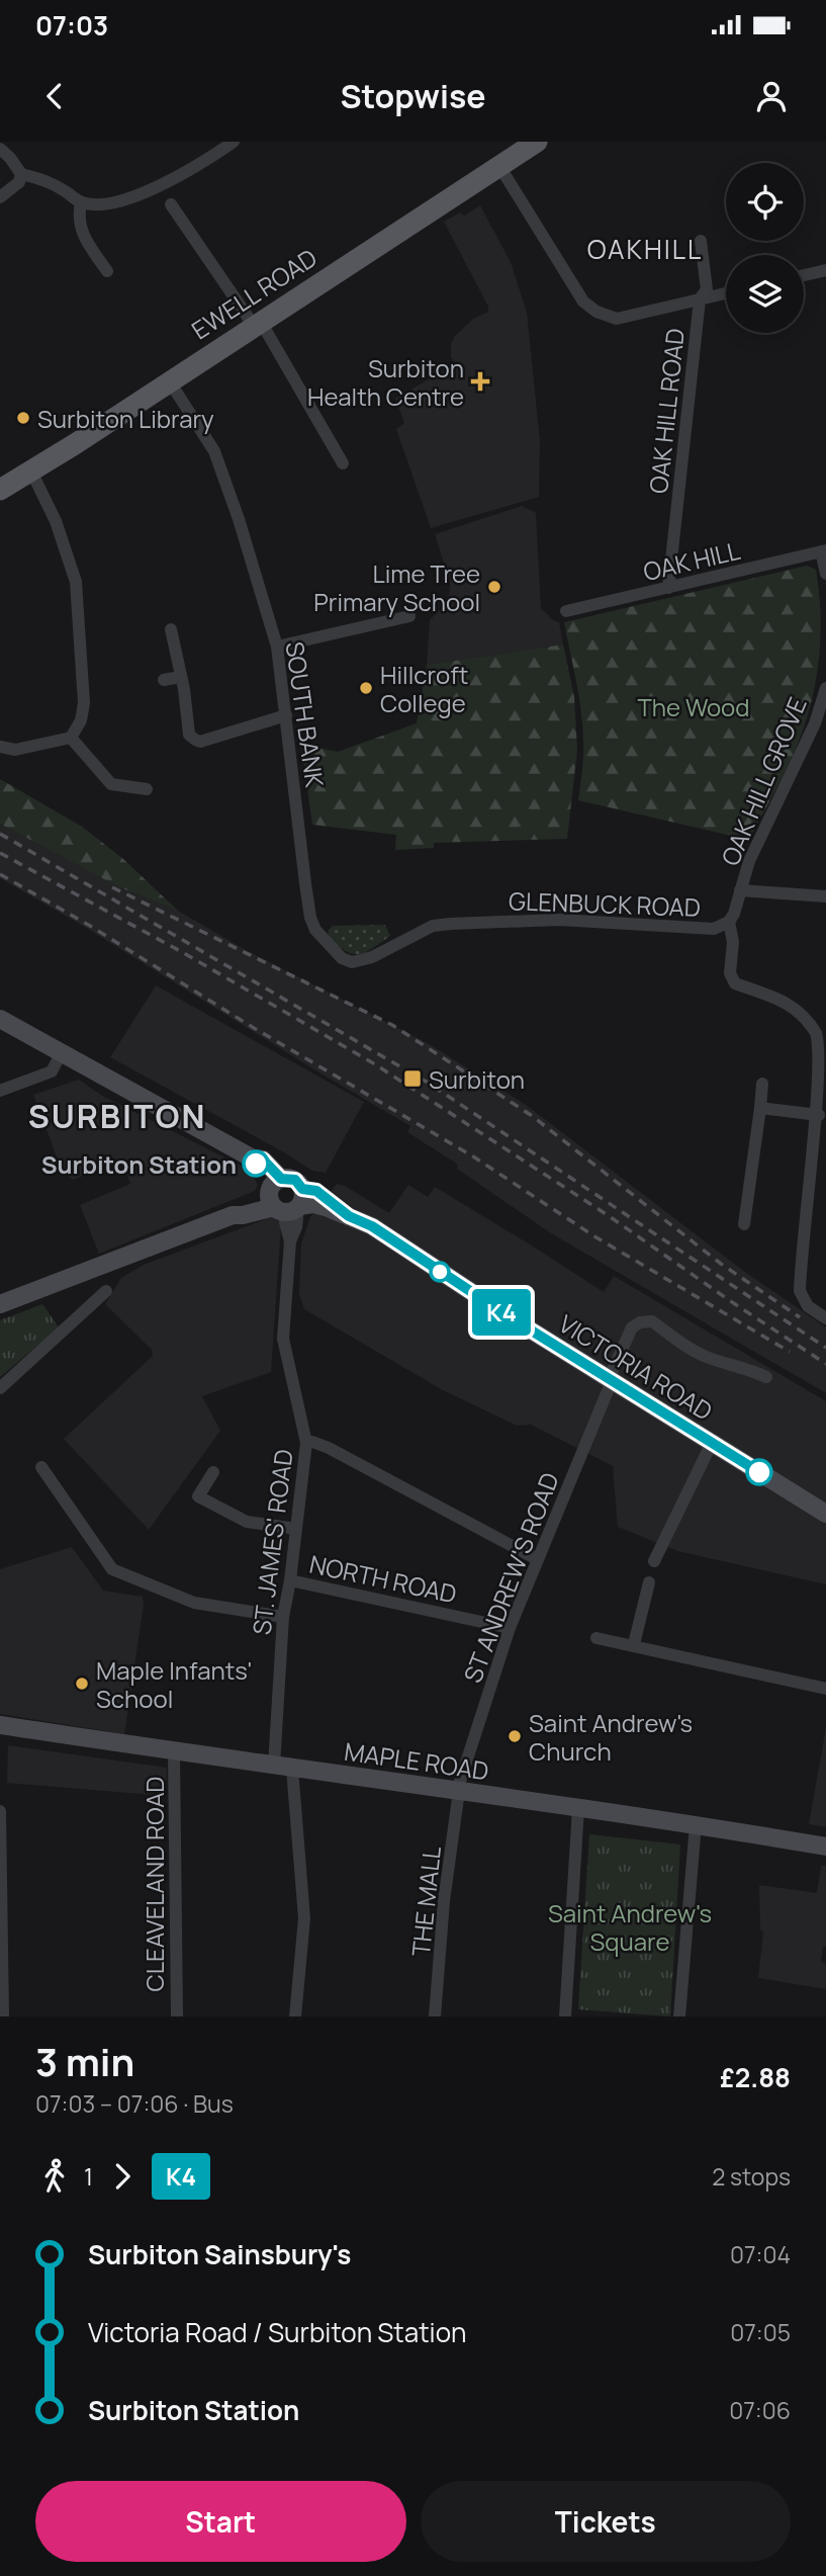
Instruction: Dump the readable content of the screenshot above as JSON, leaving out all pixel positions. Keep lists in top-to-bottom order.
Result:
{
  "streets": {
    "main road": ["EWELL ROAD", "VICTORIA ROAD", "MAPLE ROAD"],
    "street": [
      "OAK HILL ROAD",
      "OAK HILL",
      "SOUTH BANK",
      "OAK HILL GROVE",
      "GLENBUCK ROAD",
      "ST. JAMES' ROAD",
      "ST ANDREW'S ROAD",
      "NORTH ROAD",
      "CLEAVELAND ROAD",
      "THE MALL"
    ]
  },
  "crossings": [
    ["EWELL ROAD", "SOUTH BANK"],
    ["OAK HILL ROAD", "OAK HILL"],
    ["SOUTH BANK", "GLENBUCK ROAD"],
    ["OAK HILL GROVE", "GLENBUCK ROAD"],
    ["VICTORIA ROAD", "ST. JAMES' ROAD"],
    ["VICTORIA ROAD", "ST ANDREW'S ROAD"],
    ["ST. JAMES' ROAD", "NORTH ROAD"],
    ["ST. JAMES' ROAD", "MAPLE ROAD"],
    ["ST ANDREW'S ROAD", "NORTH ROAD"],
    ["ST ANDREW'S ROAD", "MAPLE ROAD"],
    ["ST ANDREW'S ROAD", "THE MALL"],
    ["MAPLE ROAD", "CLEAVELAND ROAD"],
    ["MAPLE ROAD", "THE MALL"]
  ],
  "districts": ["OAKHILL", "SURBITON"],
  "parks": ["The Wood", "Saint Andrew's Square"],
  "places": {
    "health": ["Surbiton Health Centre"],
    "other": [
      "Surbiton Library",
      "Lime Tree Primary School",
      "Hillcroft College",
      "Surbiton Station",
      "Maple Infants' School",
      "Saint Andrew's Church"
    ],
    "transit": ["Surbiton"]
  },
  "lines": ["bus line K4"],
  "page": {
    "status": "07:03",
    "header": "Stopwise",
    "on_map": "K4",
    "heading": ["3 min", "07:03 – 07:06 · Bus", "£2.88"],
    "legs": ["1", "K4", "2 stops"],
    "list": [
      {
        "name": "Surbiton Sainsbury's",
        "value": "07:04"
      },
      {
        "name": "Victoria Road / Surbiton Station",
        "value": "07:05"
      },
      {
        "name": "Surbiton Station",
        "value": "07:06"
      }
    ],
    "buttons": ["Start", "Tickets"]
  }
}
